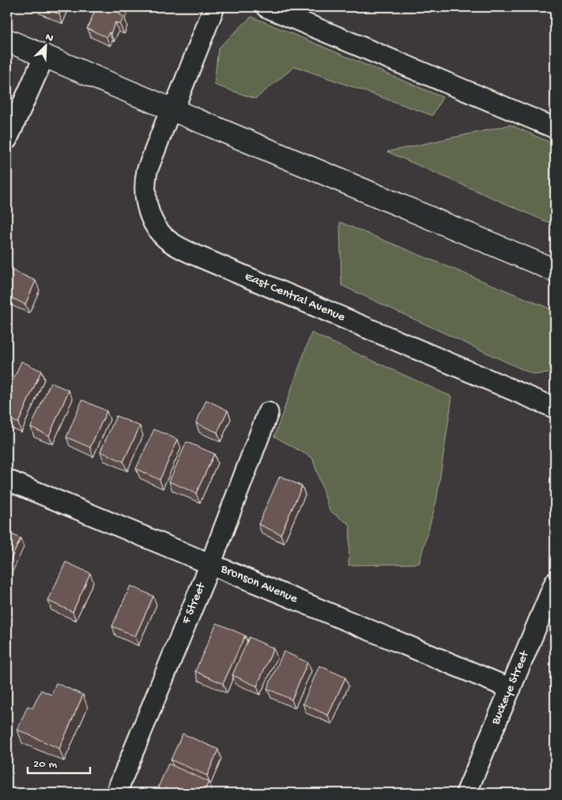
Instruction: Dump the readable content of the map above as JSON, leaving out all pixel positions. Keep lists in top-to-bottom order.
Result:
{
  "streets": {
    "street": [
      "East Central Avenue",
      "Bronson Avenue",
      "F Street",
      "Buckeye Street"
    ]
  },
  "crossings": [
    ["Bronson Avenue", "F Street"],
    ["Bronson Avenue", "Buckeye Street"]
  ],
  "scale_bar": "20 m",
  "north": "top right"
}
